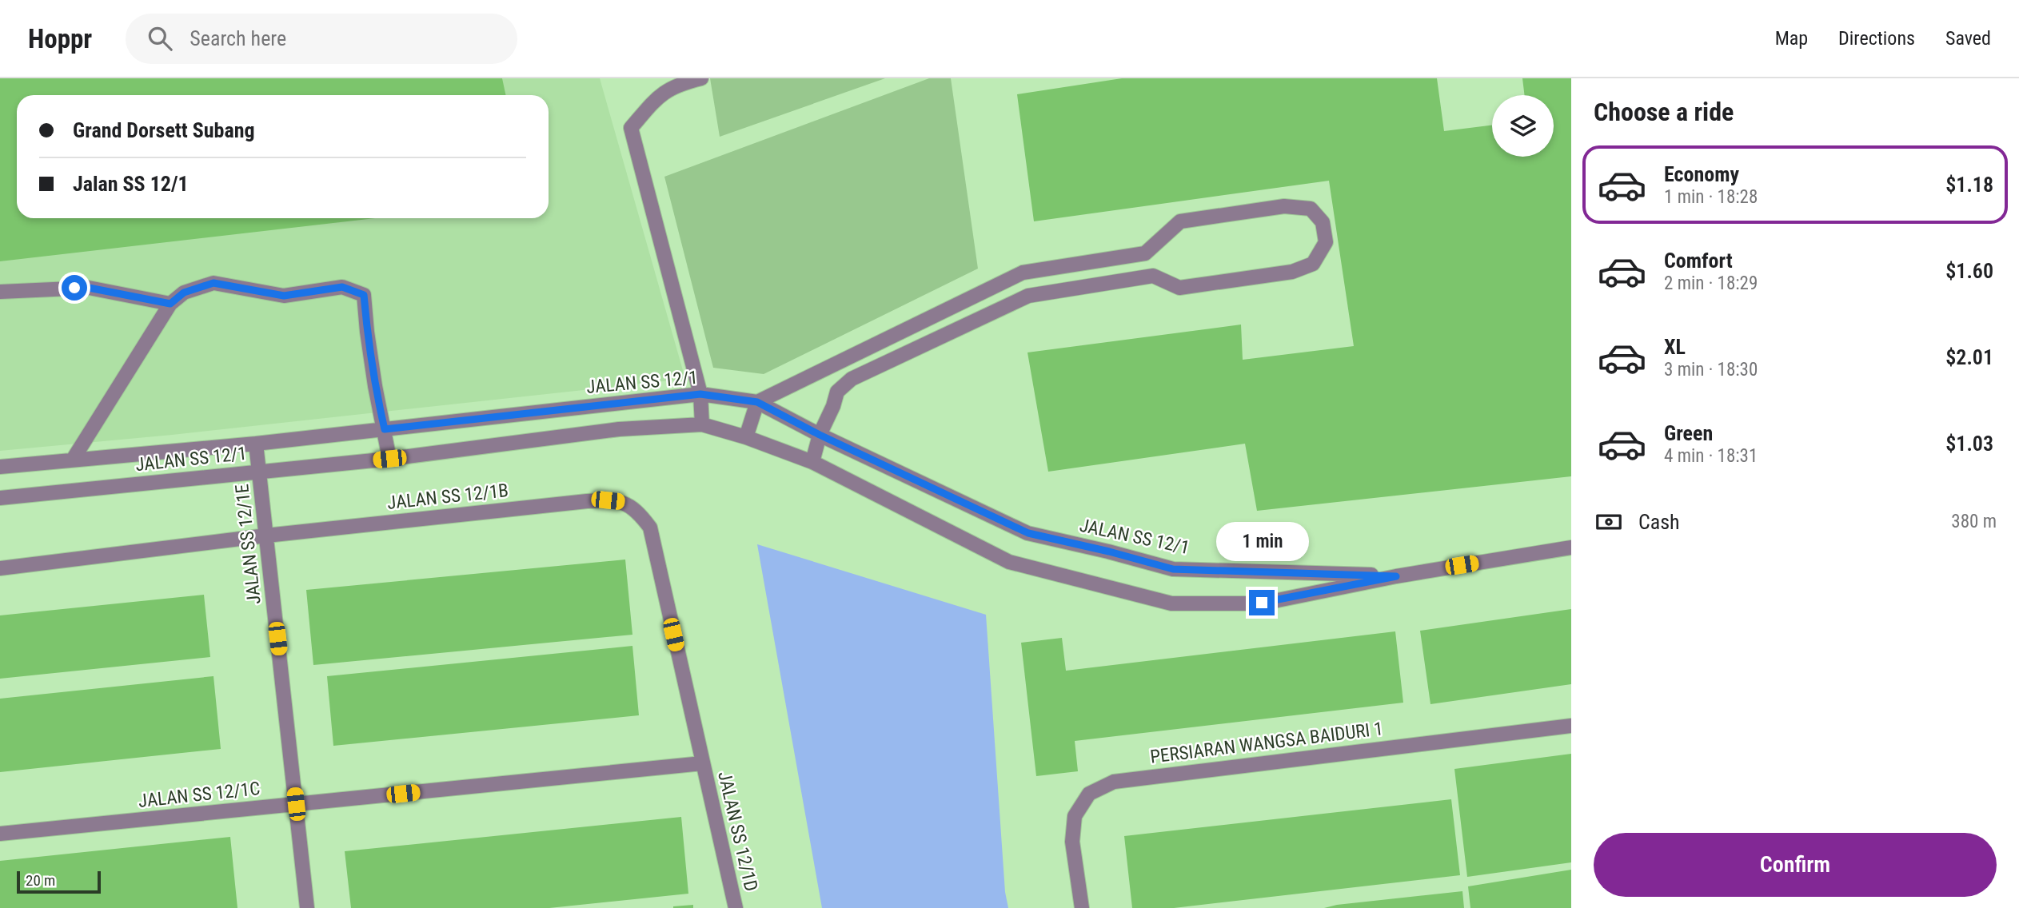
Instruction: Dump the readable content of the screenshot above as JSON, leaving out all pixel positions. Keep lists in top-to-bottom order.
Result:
{
  "streets": {
    "street": [
      "JALAN SS 12/1",
      "JALAN SS 12/1B",
      "JALAN SS 12/1E",
      "PERSIARAN WANGSA BAIDURI 1",
      "JALAN SS 12/1C",
      "JALAN SS 12/1D"
    ]
  },
  "crossings": [
    ["JALAN SS 12/1", "JALAN SS 12/1E"],
    ["JALAN SS 12/1B", "JALAN SS 12/1E"],
    ["JALAN SS 12/1B", "JALAN SS 12/1C"],
    ["JALAN SS 12/1B", "JALAN SS 12/1D"],
    ["JALAN SS 12/1E", "JALAN SS 12/1C"],
    ["JALAN SS 12/1C", "JALAN SS 12/1D"]
  ],
  "scale_bar": "20 m",
  "page": {
    "header": "Hoppr",
    "search": "Search here",
    "nav": ["Map", "Directions", "Saved"],
    "heading": "Choose a ride",
    "banner": ["Grand Dorsett Subang", "Jalan SS 12/1"],
    "list": [
      {
        "name": "Economy",
        "note": "1 min · 18:28",
        "value": "$1.18"
      },
      {
        "name": "Comfort",
        "note": "2 min · 18:29",
        "value": "$1.60"
      },
      {
        "name": "XL",
        "note": "3 min · 18:30",
        "value": "$2.01"
      },
      {
        "name": "Green",
        "note": "4 min · 18:31",
        "value": "$1.03"
      }
    ],
    "pay": ["Cash", "380 m"],
    "bubble": "1 min",
    "buttons": "Confirm",
    "scale": "20 m"
  }
}
